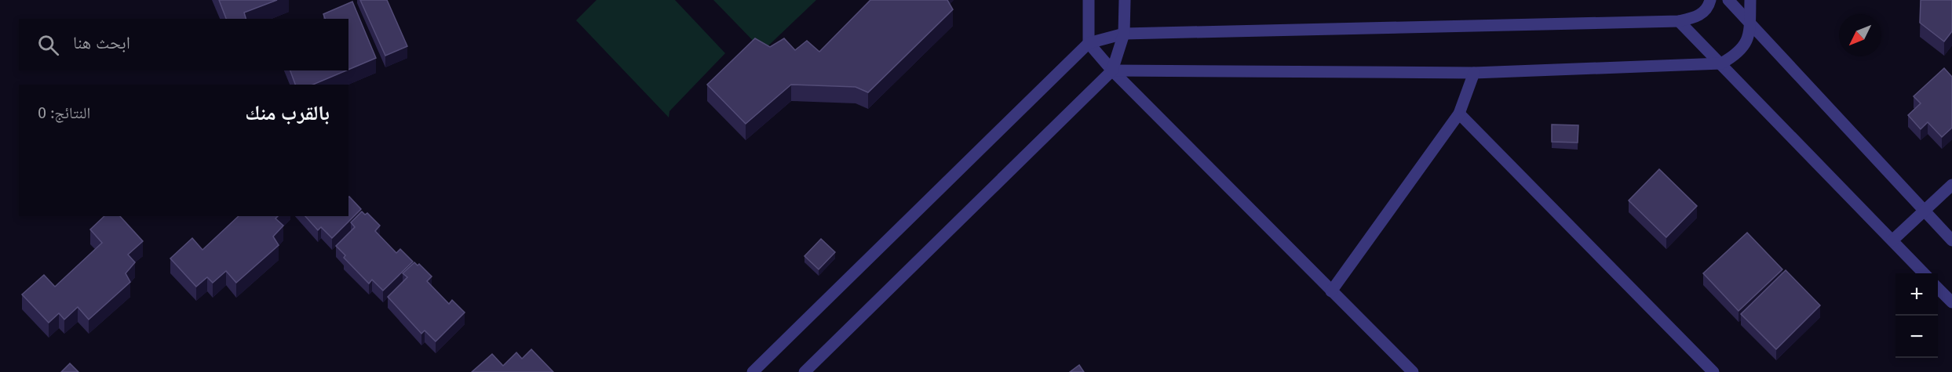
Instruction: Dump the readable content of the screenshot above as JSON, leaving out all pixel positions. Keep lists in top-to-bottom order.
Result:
{
  "north": "bottom left",
  "page": {
    "search": "ابحث هنا",
    "heading": ["بالقرب منك", "النتائج: 0"],
    "map_buttons": ["+", "−"]
  }
}
